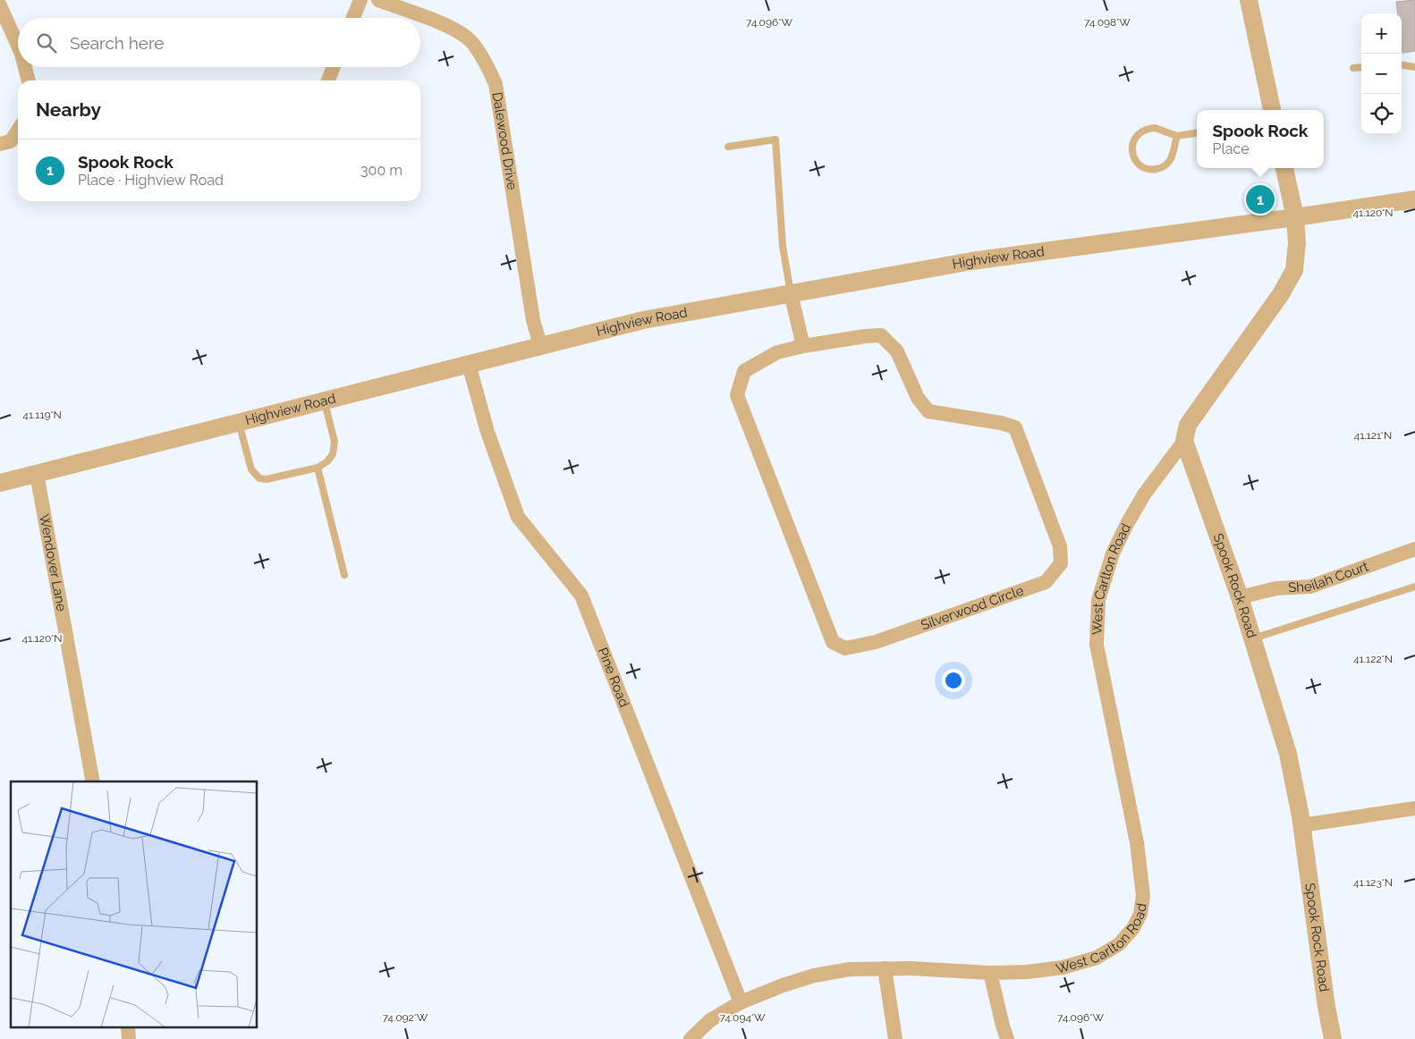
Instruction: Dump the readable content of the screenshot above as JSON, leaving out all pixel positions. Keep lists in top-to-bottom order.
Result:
{
  "streets": {
    "street": [
      "Dalewood Drive",
      "Highview Road",
      "Wendover Lane",
      "Sheilah Court",
      "West Carlton Road",
      "Spook Rock Road",
      "Silverwood Circle",
      "Pine Road"
    ]
  },
  "crossings": [
    ["Dalewood Drive", "Highview Road"],
    ["Highview Road", "Wendover Lane"],
    ["Highview Road", "Pine Road"],
    ["Sheilah Court", "Spook Rock Road"],
    ["West Carlton Road", "Spook Rock Road"],
    ["West Carlton Road", "Pine Road"]
  ],
  "page": {
    "map_buttons": ["+", "−"],
    "search": "Search here",
    "heading": "Nearby",
    "popup": ["Spook Rock", "Place"],
    "list": [
      {
        "mark": "1",
        "name": "Spook Rock",
        "note": "Place · Highview Road",
        "value": "300 m"
      }
    ],
    "pins": "1"
  },
  "coordinates": [
    "74.096°W",
    "74.098°W",
    "41.120°N",
    "41.119°N",
    "41.121°N",
    "41.122°N",
    "41.123°N",
    "74.092°W",
    "74.094°W"
  ]
}
